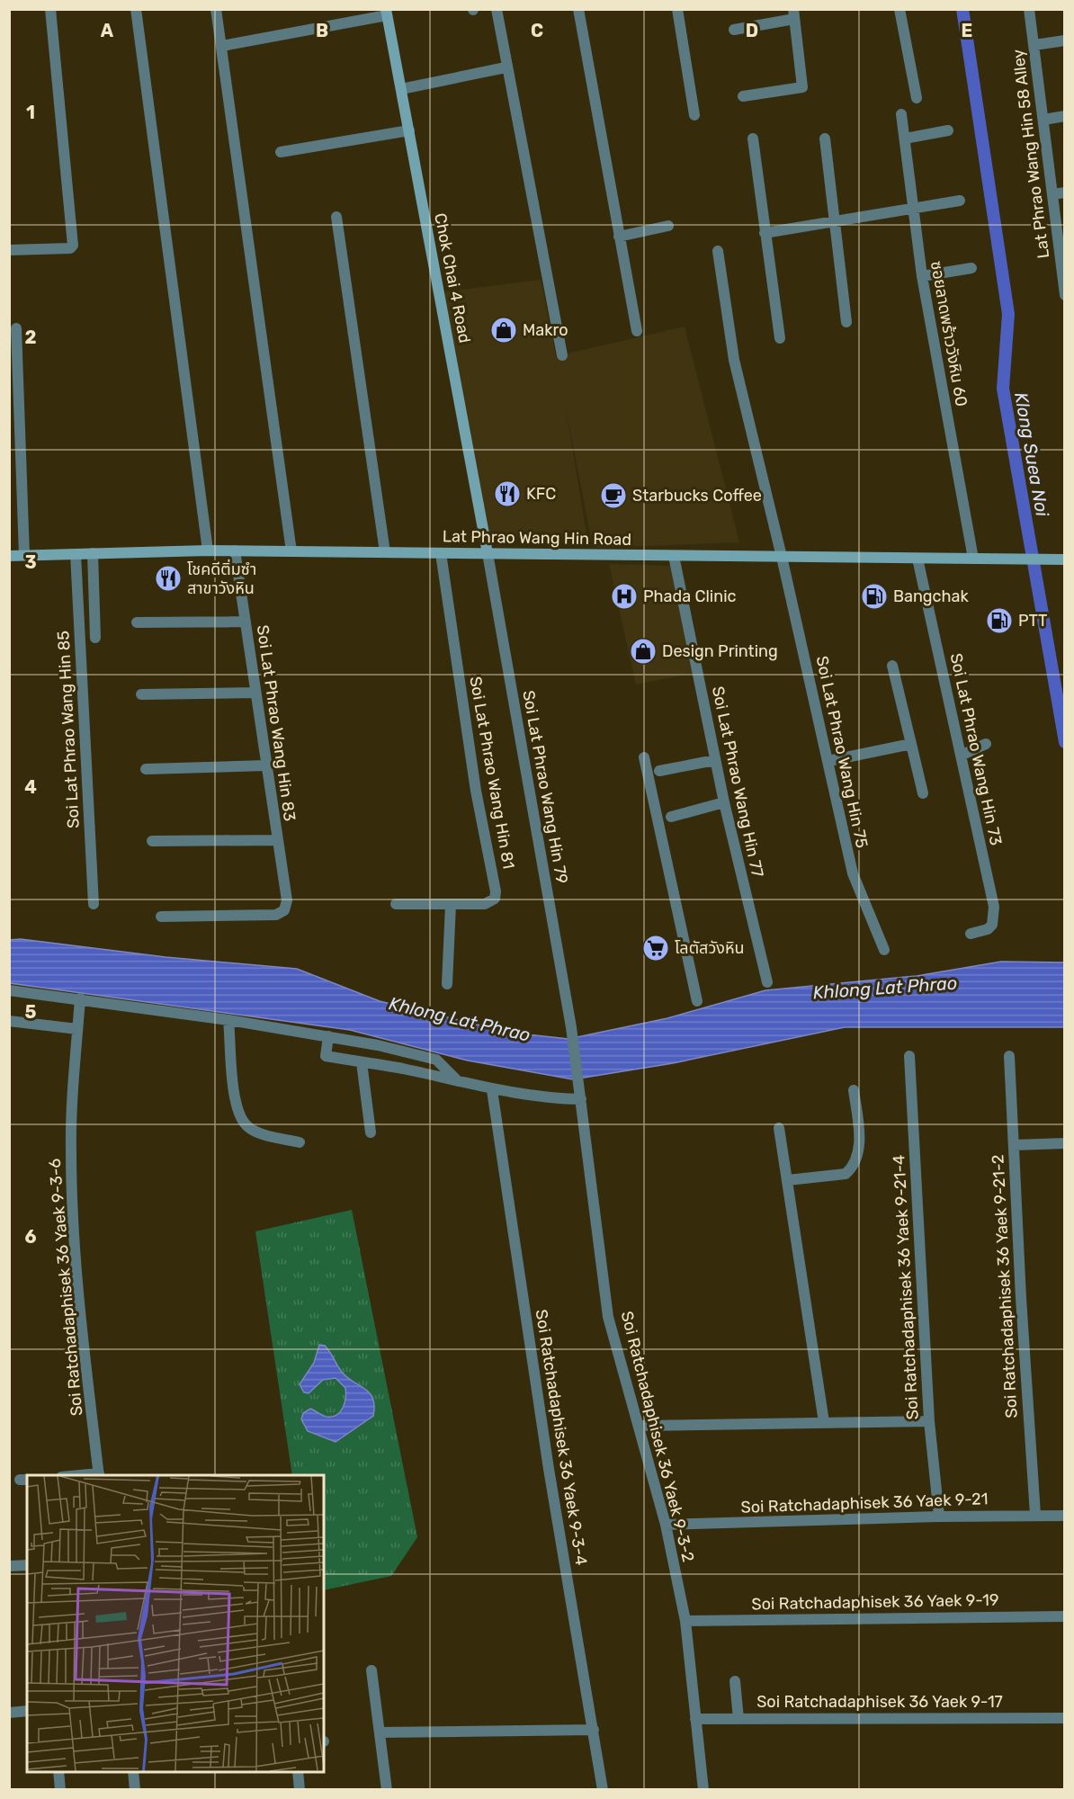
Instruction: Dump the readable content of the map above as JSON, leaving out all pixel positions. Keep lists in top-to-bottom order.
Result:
{
  "streets": {
    "main road": ["Chok Chai 4 Road", "Lat Phrao Wang Hin Road"],
    "street": [
      "Lat Phrao Wang Hin 58 Alley",
      "ซอยลาดพร้าววังหิน 60",
      "Soi Lat Phrao Wang Hin 83",
      "Soi Lat Phrao Wang Hin 85",
      "Soi Lat Phrao Wang Hin 73",
      "Soi Lat Phrao Wang Hin 75",
      "Soi Lat Phrao Wang Hin 81",
      "Soi Lat Phrao Wang Hin 77",
      "Soi Lat Phrao Wang Hin 79",
      "Soi Ratchadaphisek 36 Yaek 9-21-2",
      "Soi Ratchadaphisek 36 Yaek 9-3-6",
      "Soi Ratchadaphisek 36 Yaek 9-21-4",
      "Soi Ratchadaphisek 36 Yaek 9-3-2",
      "Soi Ratchadaphisek 36 Yaek 9-3-4",
      "Soi Ratchadaphisek 36 Yaek 9-21",
      "Soi Ratchadaphisek 36 Yaek 9-19",
      "Soi Ratchadaphisek 36 Yaek 9-17"
    ]
  },
  "crossings": [
    ["Chok Chai 4 Road", "Lat Phrao Wang Hin Road"],
    ["Chok Chai 4 Road", "Soi Lat Phrao Wang Hin 79"],
    ["ซอยลาดพร้าววังหิน 60", "Lat Phrao Wang Hin Road"],
    ["Lat Phrao Wang Hin Road", "Soi Lat Phrao Wang Hin 83"],
    ["Lat Phrao Wang Hin Road", "Soi Lat Phrao Wang Hin 85"],
    ["Lat Phrao Wang Hin Road", "Soi Lat Phrao Wang Hin 73"],
    ["Lat Phrao Wang Hin Road", "Soi Lat Phrao Wang Hin 75"],
    ["Lat Phrao Wang Hin Road", "Soi Lat Phrao Wang Hin 81"],
    ["Lat Phrao Wang Hin Road", "Soi Lat Phrao Wang Hin 77"],
    ["Lat Phrao Wang Hin Road", "Soi Lat Phrao Wang Hin 79"],
    ["Soi Lat Phrao Wang Hin 79", "Soi Ratchadaphisek 36 Yaek 9-3-2"],
    ["Soi Ratchadaphisek 36 Yaek 9-21-2", "Soi Ratchadaphisek 36 Yaek 9-21"],
    ["Soi Ratchadaphisek 36 Yaek 9-21-4", "Soi Ratchadaphisek 36 Yaek 9-21"],
    ["Soi Ratchadaphisek 36 Yaek 9-3-2", "Soi Ratchadaphisek 36 Yaek 9-21"],
    ["Soi Ratchadaphisek 36 Yaek 9-3-2", "Soi Ratchadaphisek 36 Yaek 9-19"],
    ["Soi Ratchadaphisek 36 Yaek 9-3-2", "Soi Ratchadaphisek 36 Yaek 9-17"]
  ],
  "water": ["Klong Suea Noi", "Khlong Lat Phrao"],
  "places": {
    "shop": ["Makro", "Design Printing"],
    "restaurant": ["KFC", "โชคดีติ่มซำ สาขาวังหิน"],
    "cafe": ["Starbucks Coffee"],
    "hospital": ["Phada Clinic"],
    "fuel station": ["Bangchak", "PTT"],
    "supermarket": ["โลตัสวังหิน"]
  },
  "grid": {
    "columns": [
      "A",
      "B",
      "C",
      "D",
      "E"
    ],
    "rows": [
      "1",
      "2",
      "3",
      "4",
      "5",
      "6"
    ]
  }
}
